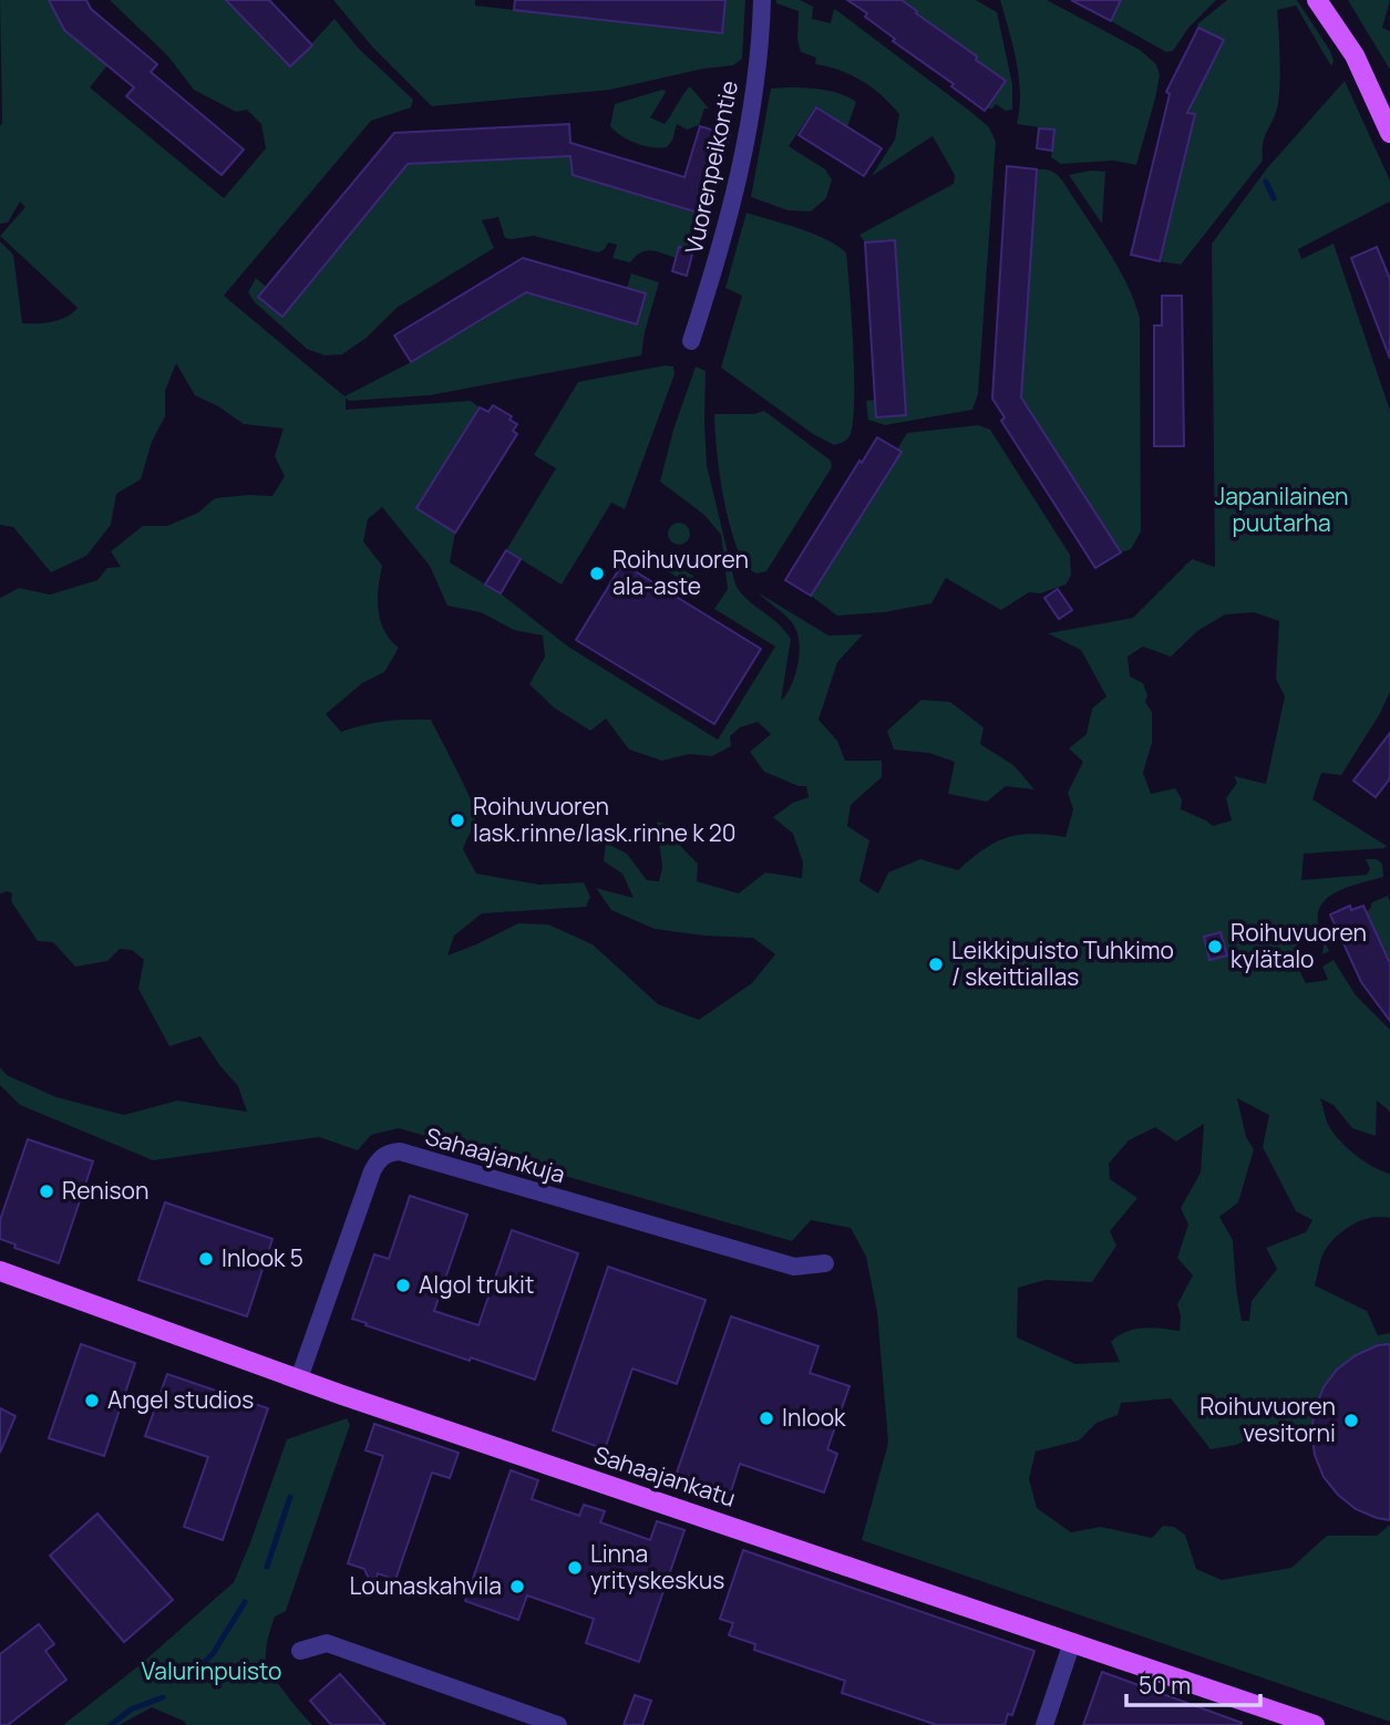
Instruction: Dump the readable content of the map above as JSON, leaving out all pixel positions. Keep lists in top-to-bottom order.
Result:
{
  "streets": {
    "main road": ["Sahaajankatu"],
    "street": ["Vuorenpeikontie", "Sahaajankuja"]
  },
  "crossings": [
    ["Sahaajankuja", "Sahaajankatu"]
  ],
  "parks": ["Japanilainen puutarha", "Valurinpuisto"],
  "places": [
    "Roihuvuoren ala-aste",
    "Roihuvuoren lask.rinne/lask.rinne k 20",
    "Roihuvuoren kylätalo",
    "Leikkipuisto Tuhkimo / skeittiallas",
    "Renison",
    "Inlook 5",
    "Algol trukit",
    "Angel studios",
    "Inlook",
    "Roihuvuoren vesitorni",
    "Linna yrityskeskus",
    "Lounaskahvila"
  ],
  "scale_bar": "50 m"
}
